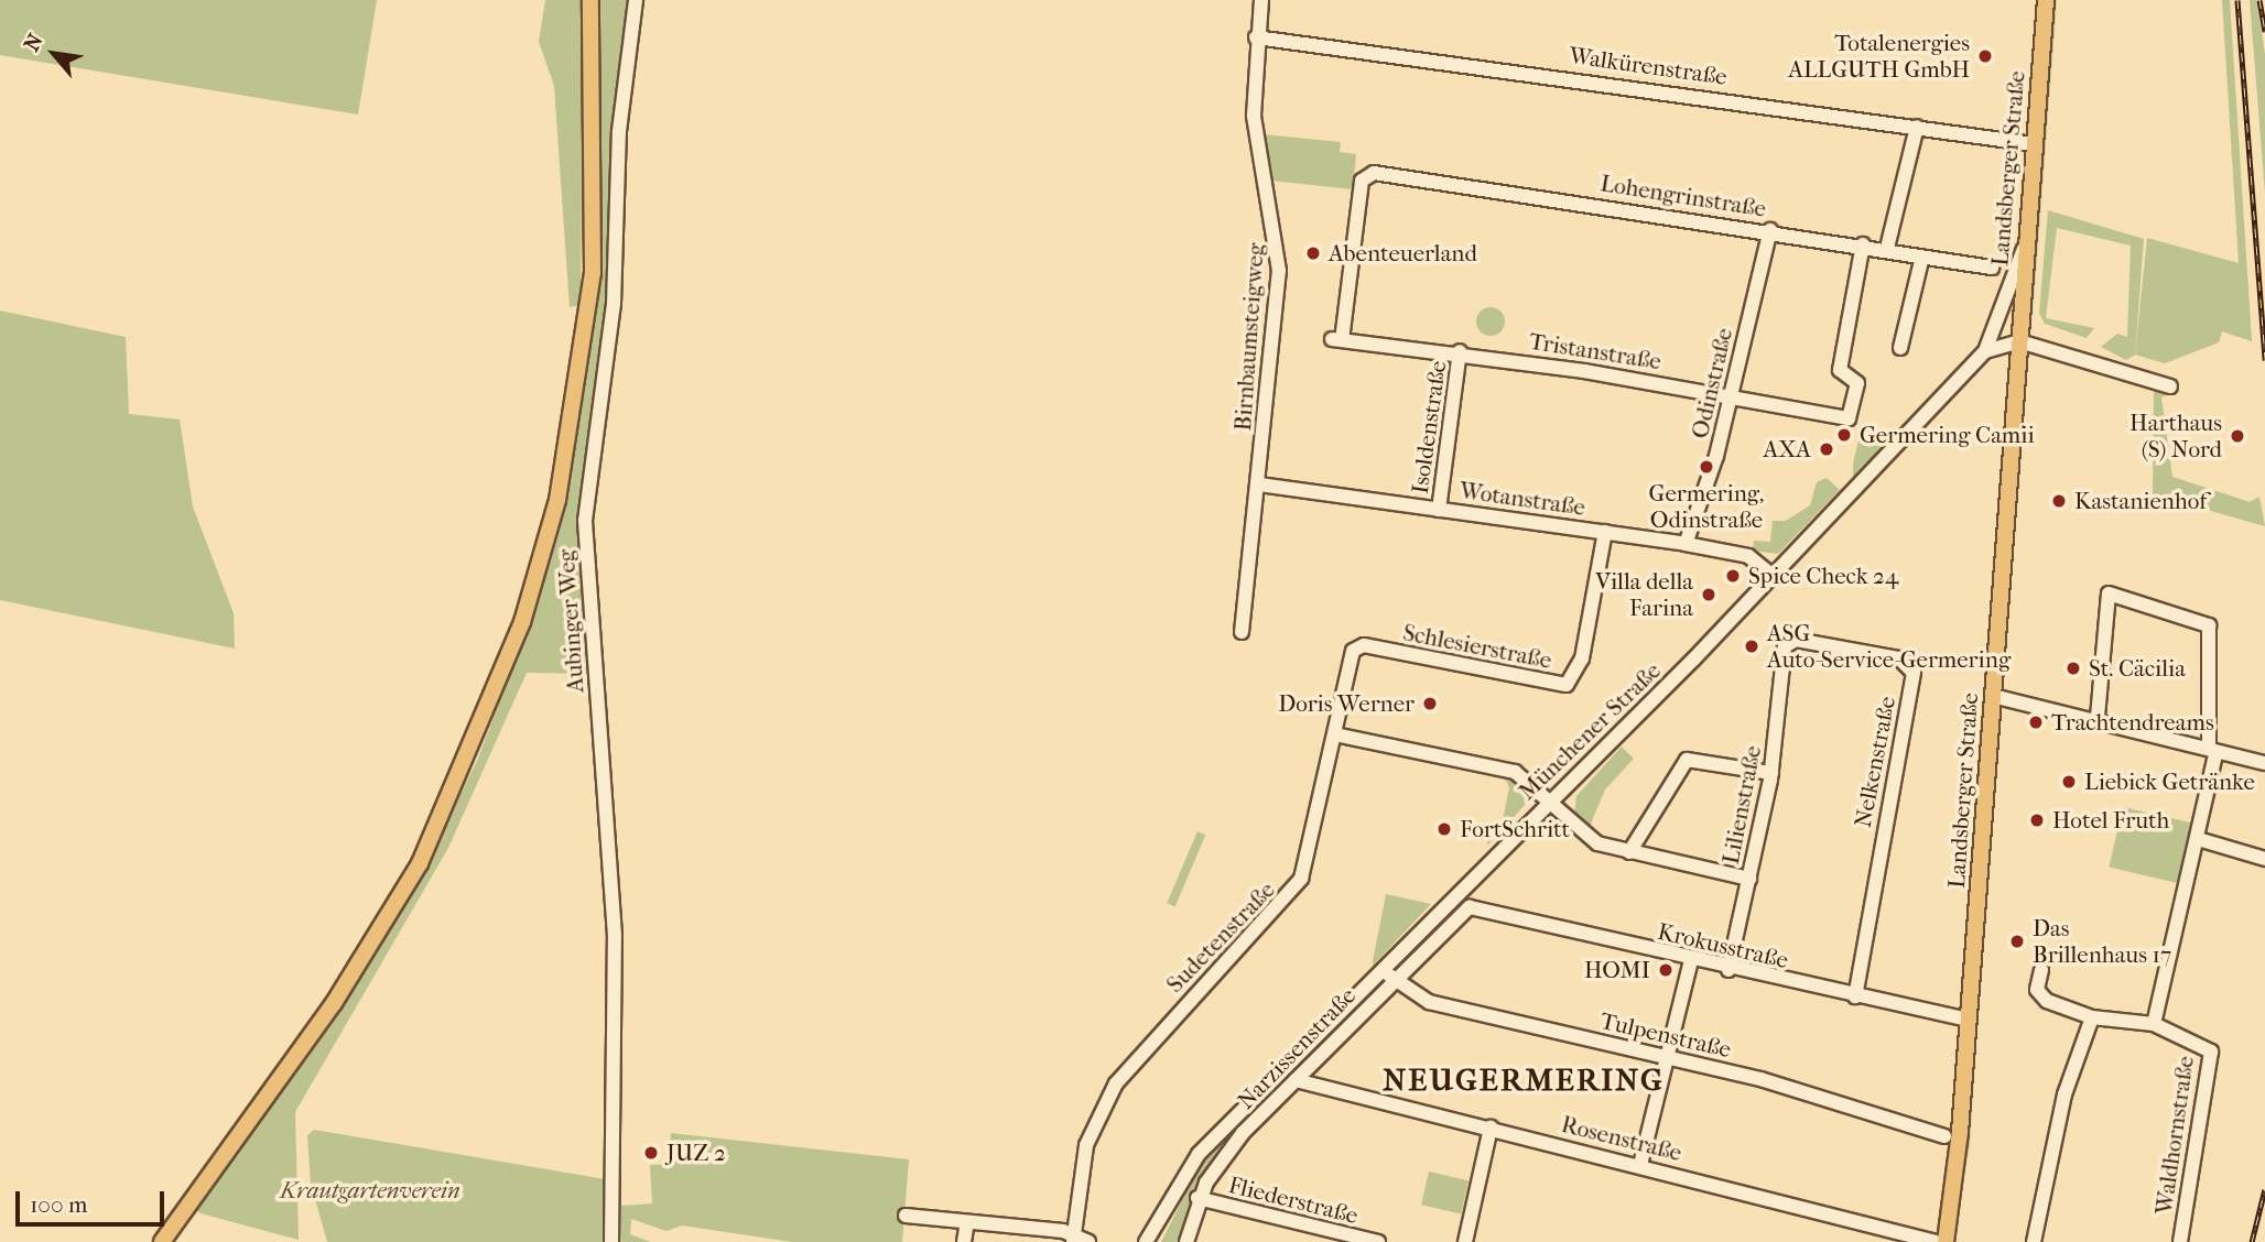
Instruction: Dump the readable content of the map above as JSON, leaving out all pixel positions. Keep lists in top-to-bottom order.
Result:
{
  "streets": {
    "main road": ["Landsberger Straße"],
    "street": [
      "Walkürenstraße",
      "Lohengrinstraße",
      "Birnbaumsteigweg",
      "Tristanstraße",
      "Odinstraße",
      "Isoldenstraße",
      "Wotanstraße",
      "Aubinger Weg",
      "Schlesierstraße",
      "Münchener Straße",
      "Nelkenstraße",
      "Lilienstraße",
      "Sudetenstraße",
      "Krokusstraße",
      "Tulpenstraße",
      "Narzissenstraße",
      "Waldhornstraße",
      "Rosenstraße",
      "Fliederstraße"
    ]
  },
  "crossings": [
    ["Walkürenstraße", "Landsberger Straße"],
    ["Walkürenstraße", "Birnbaumsteigweg"],
    ["Landsberger Straße", "Krokusstraße"],
    ["Lohengrinstraße", "Tristanstraße"],
    ["Lohengrinstraße", "Odinstraße"],
    ["Birnbaumsteigweg", "Wotanstraße"],
    ["Tristanstraße", "Odinstraße"],
    ["Tristanstraße", "Isoldenstraße"],
    ["Odinstraße", "Wotanstraße"],
    ["Isoldenstraße", "Wotanstraße"],
    ["Wotanstraße", "Schlesierstraße"],
    ["Wotanstraße", "Münchener Straße"],
    ["Schlesierstraße", "Sudetenstraße"],
    ["Münchener Straße", "Tulpenstraße"],
    ["Nelkenstraße", "Lilienstraße"],
    ["Nelkenstraße", "Krokusstraße"],
    ["Lilienstraße", "Krokusstraße"],
    ["Krokusstraße", "Narzissenstraße"],
    ["Tulpenstraße", "Narzissenstraße"],
    ["Narzissenstraße", "Rosenstraße"],
    ["Narzissenstraße", "Fliederstraße"]
  ],
  "districts": ["NEUGERMERING"],
  "parks": ["Krautgartenverein"],
  "places": [
    "Totalenergies ALLGUTH GmbH",
    "Abenteuerland",
    "Germering Camii",
    "Harthaus (S) Nord",
    "AXA",
    "Germering, Odinstraße",
    "Kastanienhof",
    "Spice Check 24",
    "Villa della Farina",
    "ASG Auto-Service-Germering",
    "St. Cäcilia",
    "Doris Werner",
    "Trachtendreams",
    "Liebick Getränke",
    "Hotel Fruth",
    "FortSchritt",
    "Das Brillenhaus 17",
    "HOMI",
    "JUZ 2"
  ],
  "scale_bar": "100 m",
  "north": "top left"
}
